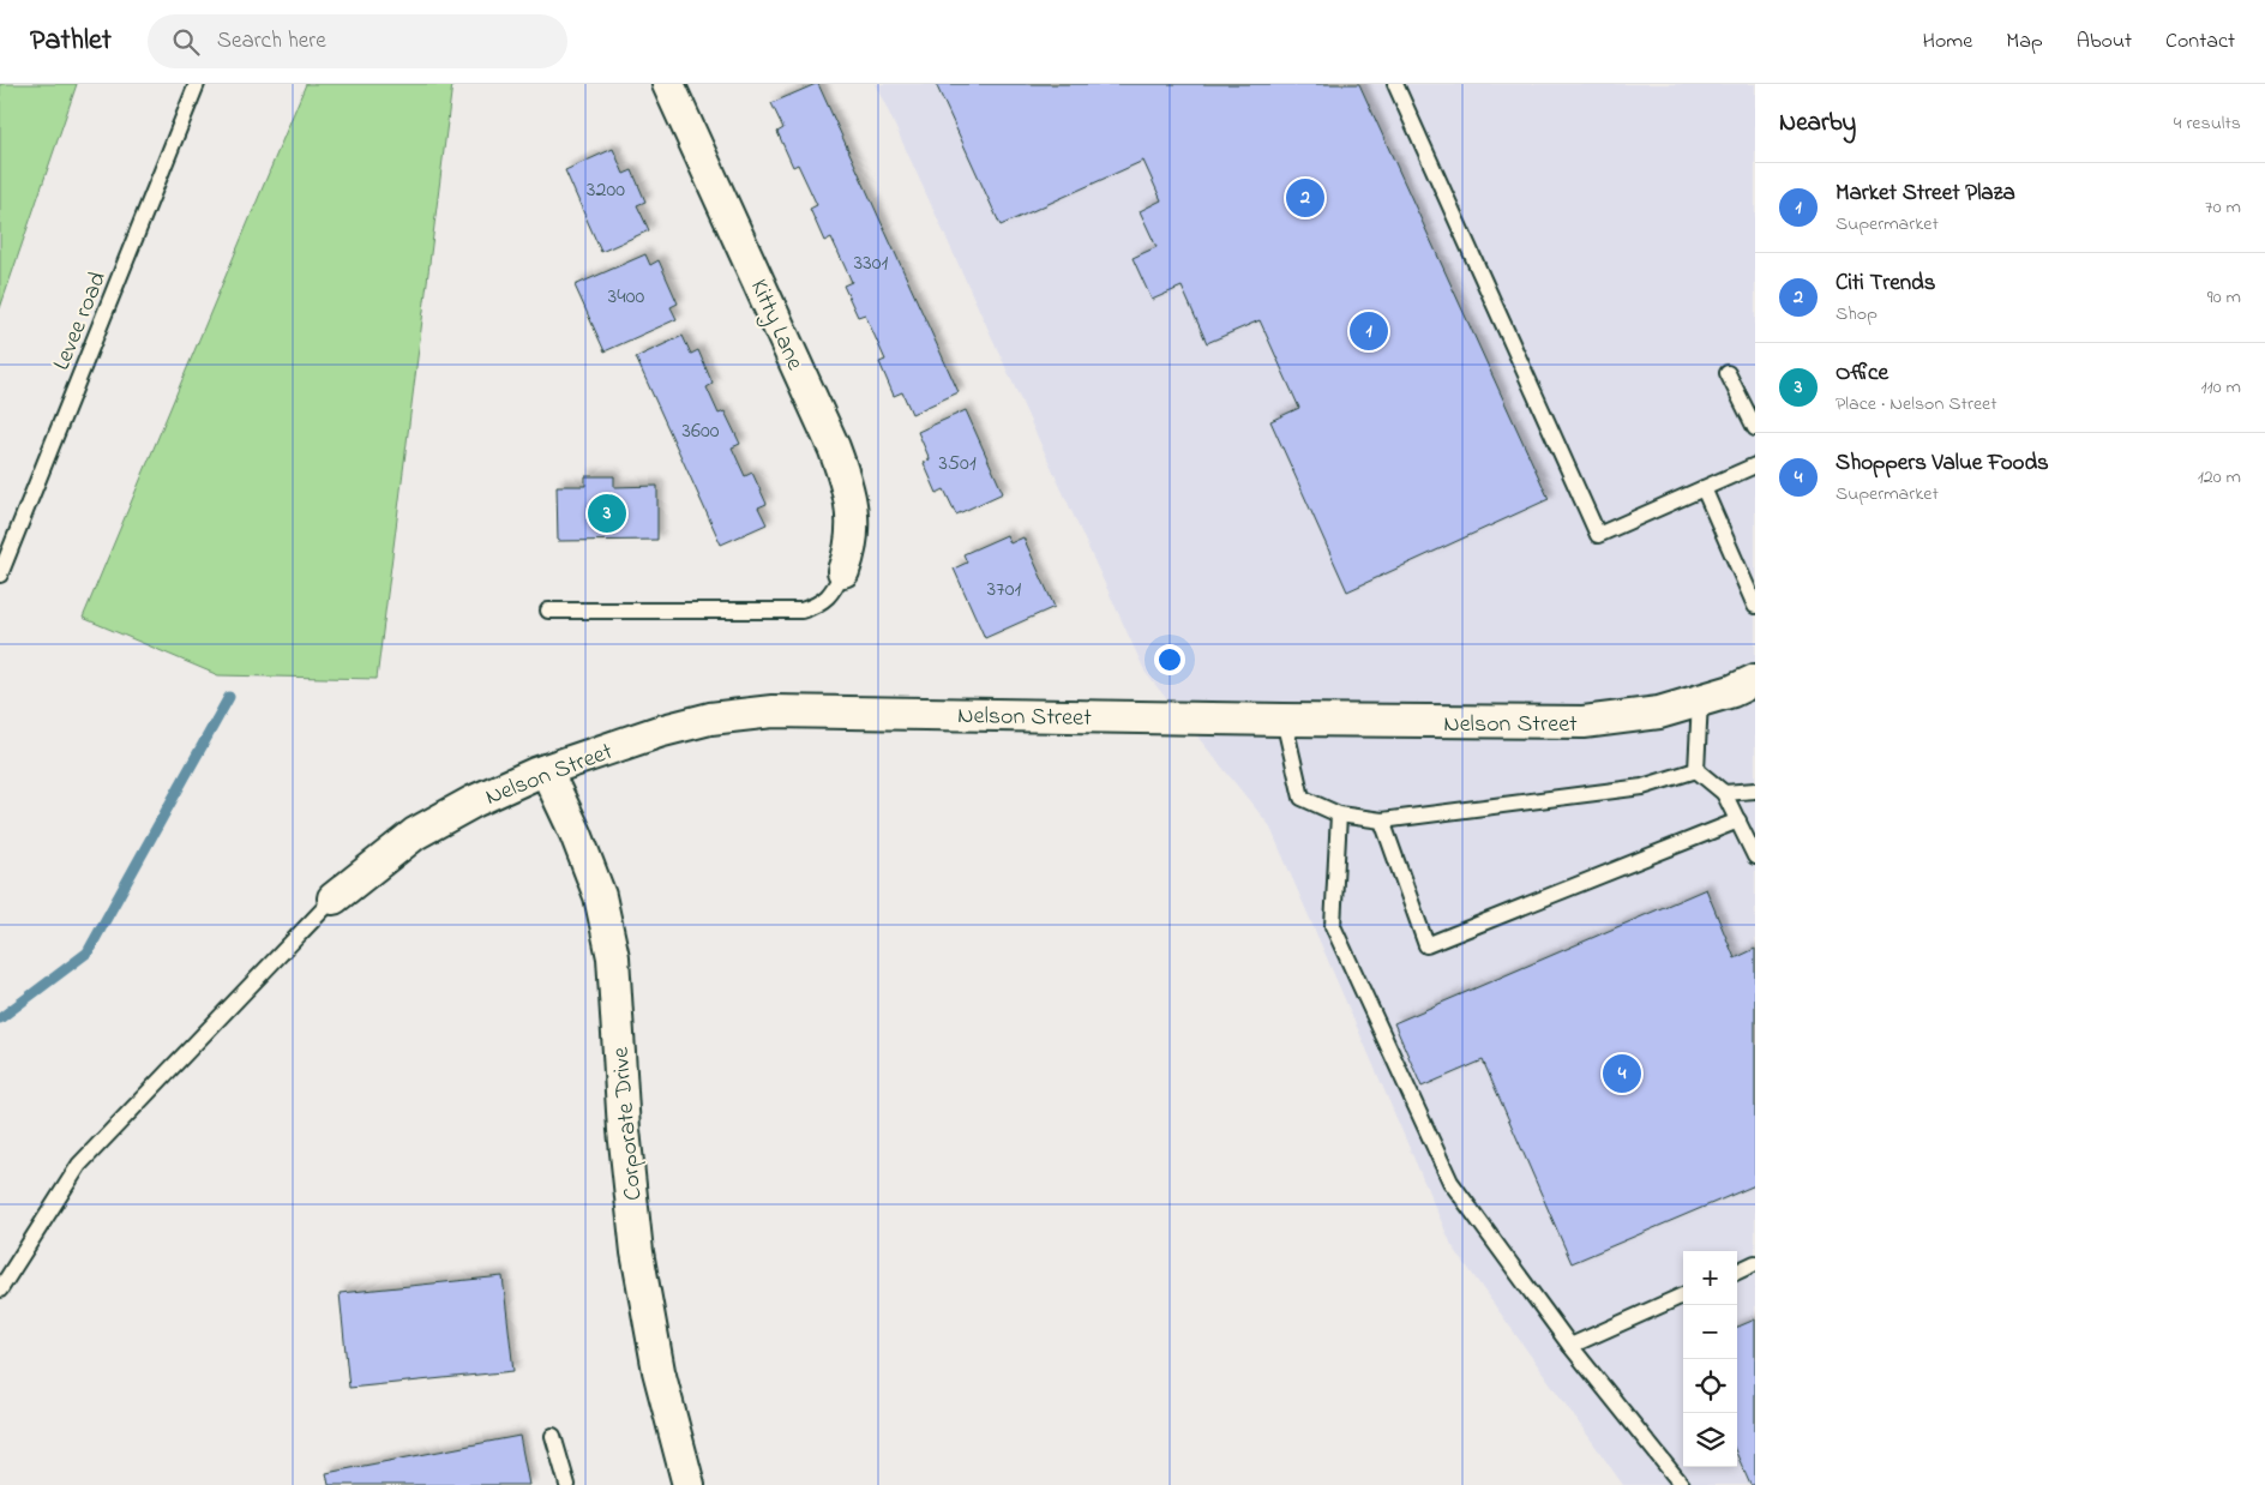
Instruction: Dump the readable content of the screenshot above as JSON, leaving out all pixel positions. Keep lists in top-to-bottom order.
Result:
{
  "streets": {
    "street": ["Kitty Lane", "Nelson Street", "Corporate Drive"],
    "lane": ["Levee road"]
  },
  "crossings": [
    ["Nelson Street", "Corporate Drive"]
  ],
  "house_numbers": [
    "3200",
    "3301",
    "3400",
    "3600",
    "3501",
    "3701"
  ],
  "page": {
    "header": "Pathlet",
    "search": "Search here",
    "nav": [
      "Home",
      "Map",
      "About",
      "Contact"
    ],
    "heading": ["Nearby", "4 results"],
    "list": [
      {
        "mark": "1",
        "name": "Market Street Plaza",
        "note": "Supermarket",
        "value": "70 m"
      },
      {
        "mark": "2",
        "name": "Citi Trends",
        "note": "Shop",
        "value": "90 m"
      },
      {
        "mark": "3",
        "name": "Office",
        "note": "Place · Nelson Street",
        "value": "110 m"
      },
      {
        "mark": "4",
        "name": "Shoppers Value Foods",
        "note": "Supermarket",
        "value": "120 m"
      }
    ],
    "pins": [
      "2",
      "1",
      "3",
      "4"
    ],
    "map_buttons": ["+", "−"]
  }
}
